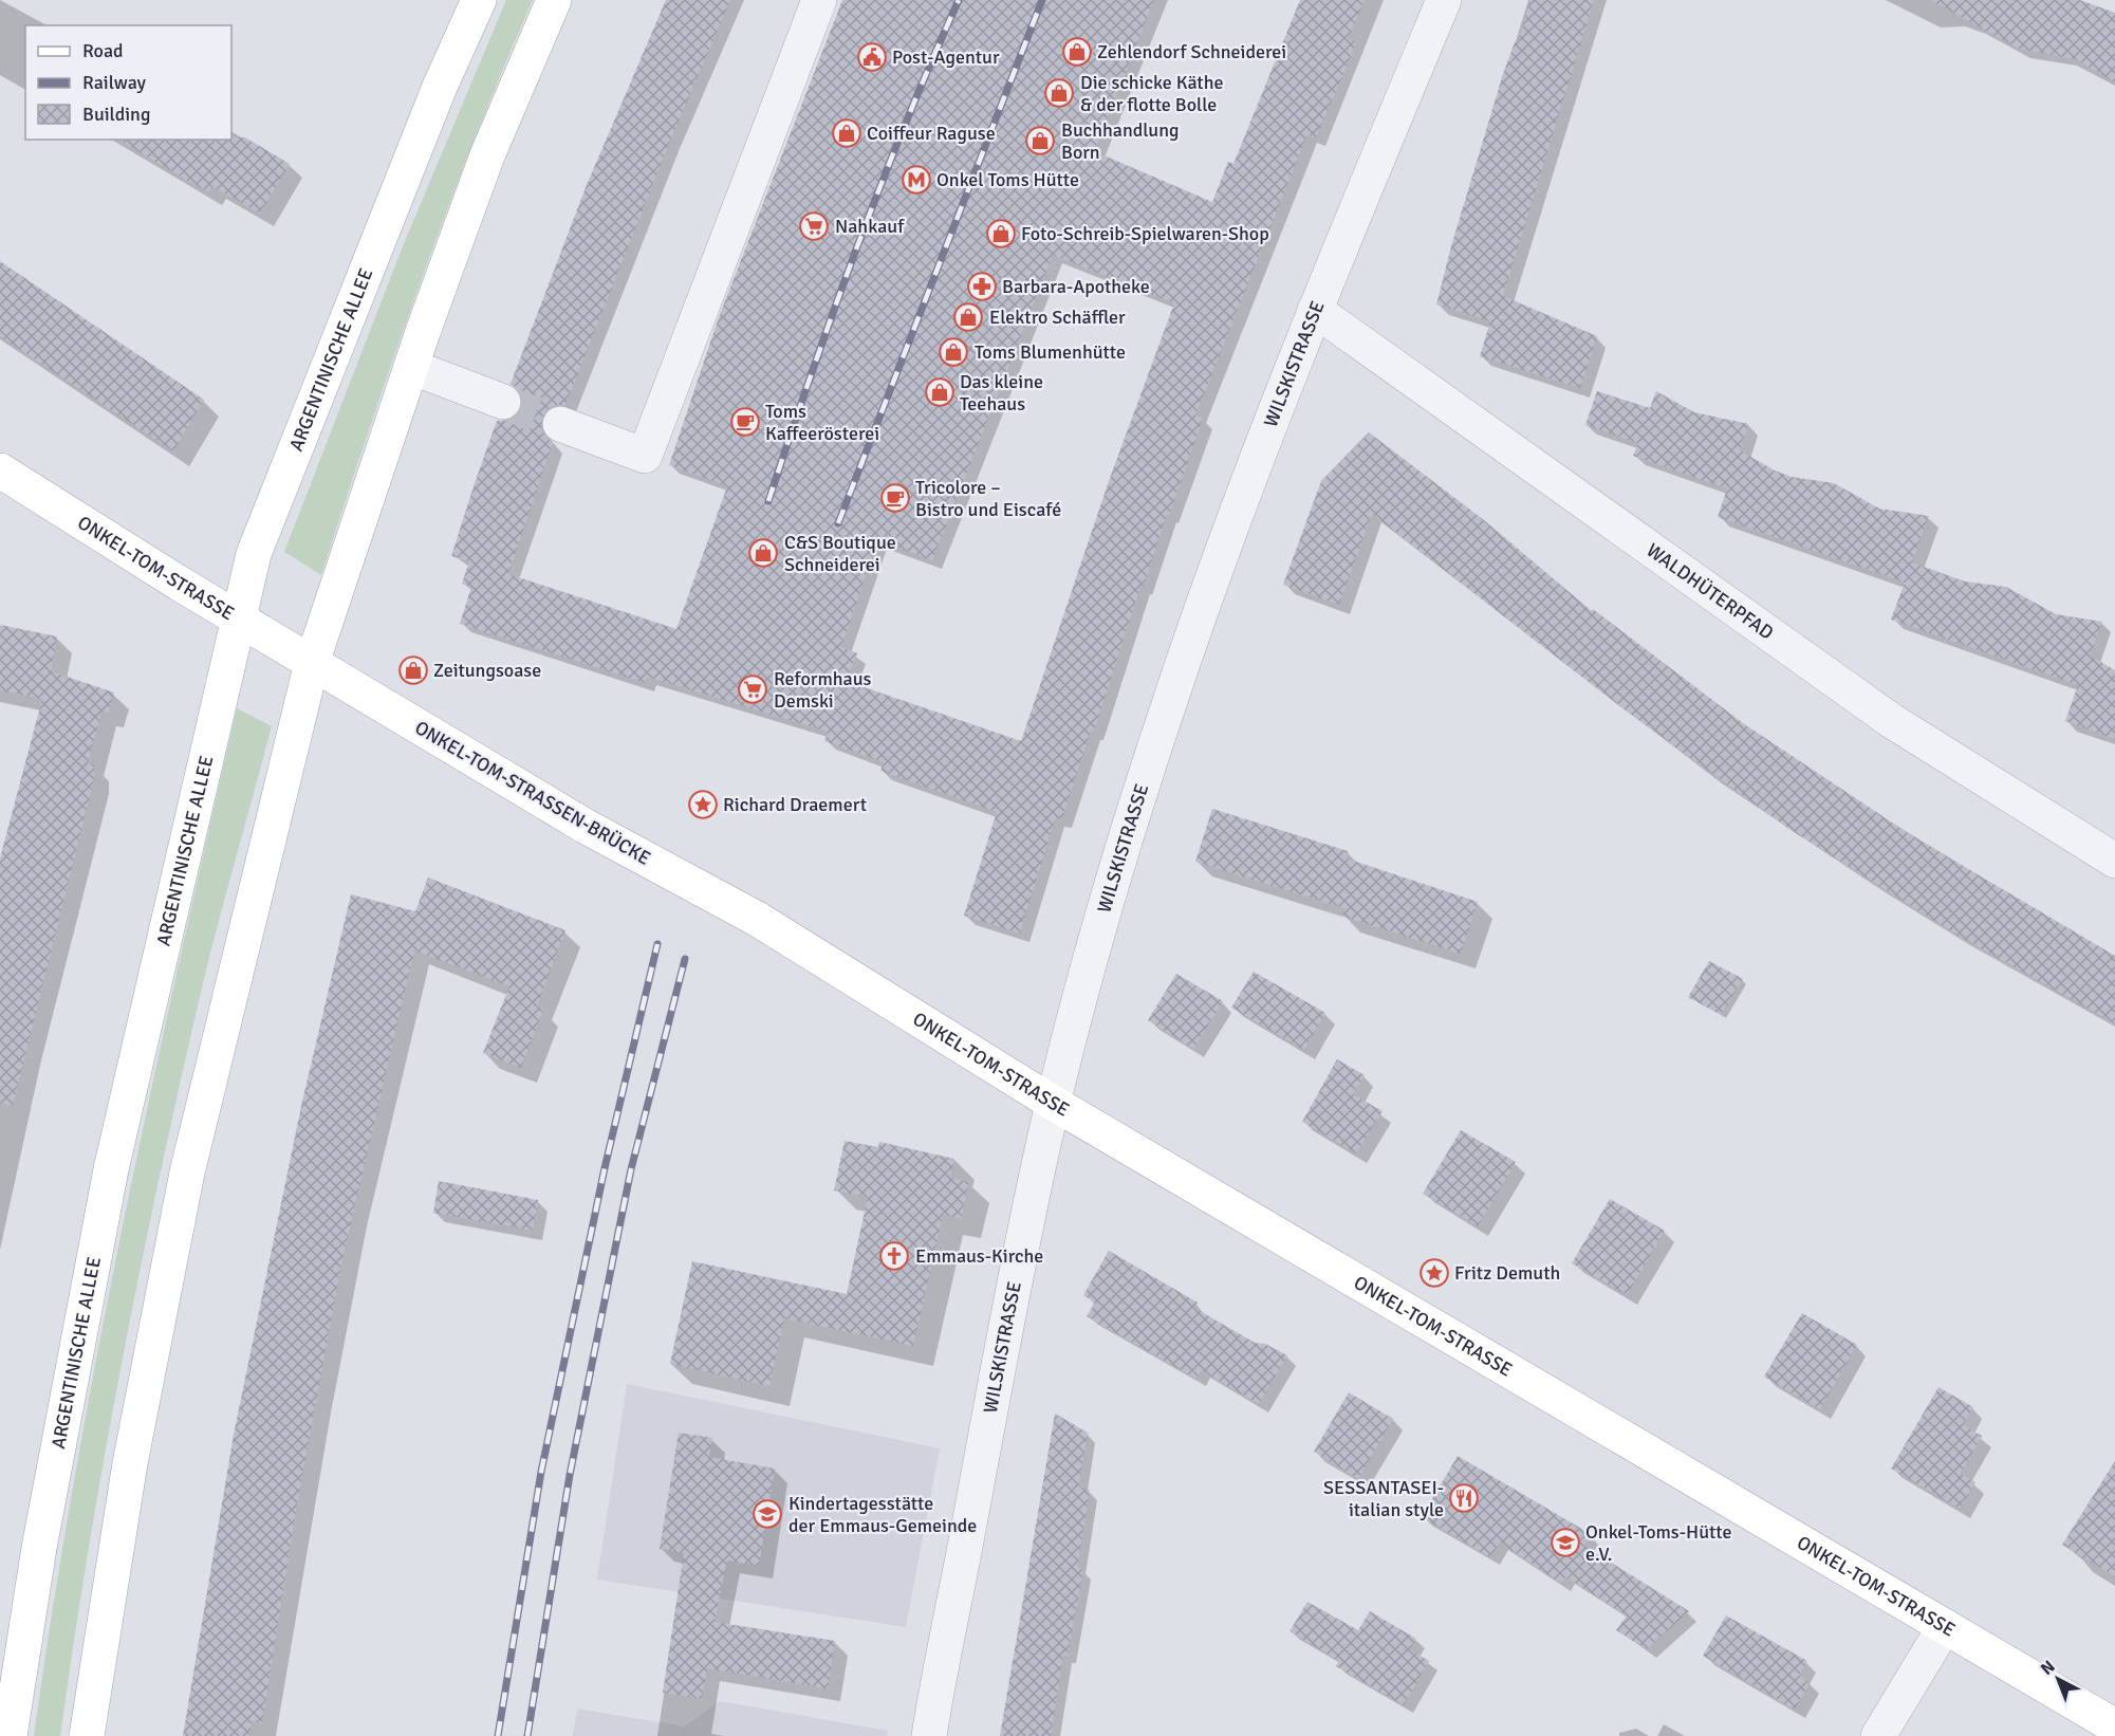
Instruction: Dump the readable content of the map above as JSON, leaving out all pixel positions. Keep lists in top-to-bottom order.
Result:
{
  "streets": {
    "main road": ["ARGENTINISCHE ALLEE", "ONKEL-TOM-STRASSE", "ONKEL-TOM-STRASSEN-BRÜCKE"],
    "street": ["WILSKISTRASSE", "WALDHÜTERPFAD"]
  },
  "crossings": [
    ["ARGENTINISCHE ALLEE", "ONKEL-TOM-STRASSE"],
    ["WILSKISTRASSE", "ONKEL-TOM-STRASSE"],
    ["WILSKISTRASSE", "WALDHÜTERPFAD"],
    ["ONKEL-TOM-STRASSE", "ONKEL-TOM-STRASSEN-BRÜCKE"]
  ],
  "places": {
    "shop": [
      "Zehlendorf Schneiderei",
      "Die schicke Käthe & der flotte Bolle",
      "Coiffeur Raguse",
      "Buchhandlung Born",
      "Foto-Schreib-Spielwaren-Shop",
      "Elektro Schäffler",
      "Toms Blumenhütte",
      "Das kleine Teehaus",
      "C&S Boutique Schneiderei",
      "Zeitungsoase"
    ],
    "public building": ["Post-Agentur"],
    "metro station": ["Onkel Toms Hütte"],
    "supermarket": ["Nahkauf", "Reformhaus Demski"],
    "pharmacy": ["Barbara-Apotheke"],
    "cafe": ["Toms Kaffeerösterei", "Tricolore – Bistro und Eiscafé"],
    "place": ["Richard Draemert", "Fritz Demuth"],
    "church": ["Emmaus-Kirche"],
    "restaurant": ["SESSANTASEI- italian style"],
    "school or university": ["Kindertagesstätte der Emmaus-Gemeinde", "Onkel-Toms-Hütte e.V."]
  },
  "legend": ["Road", "Railway", "Building"],
  "north": "top left"
}
